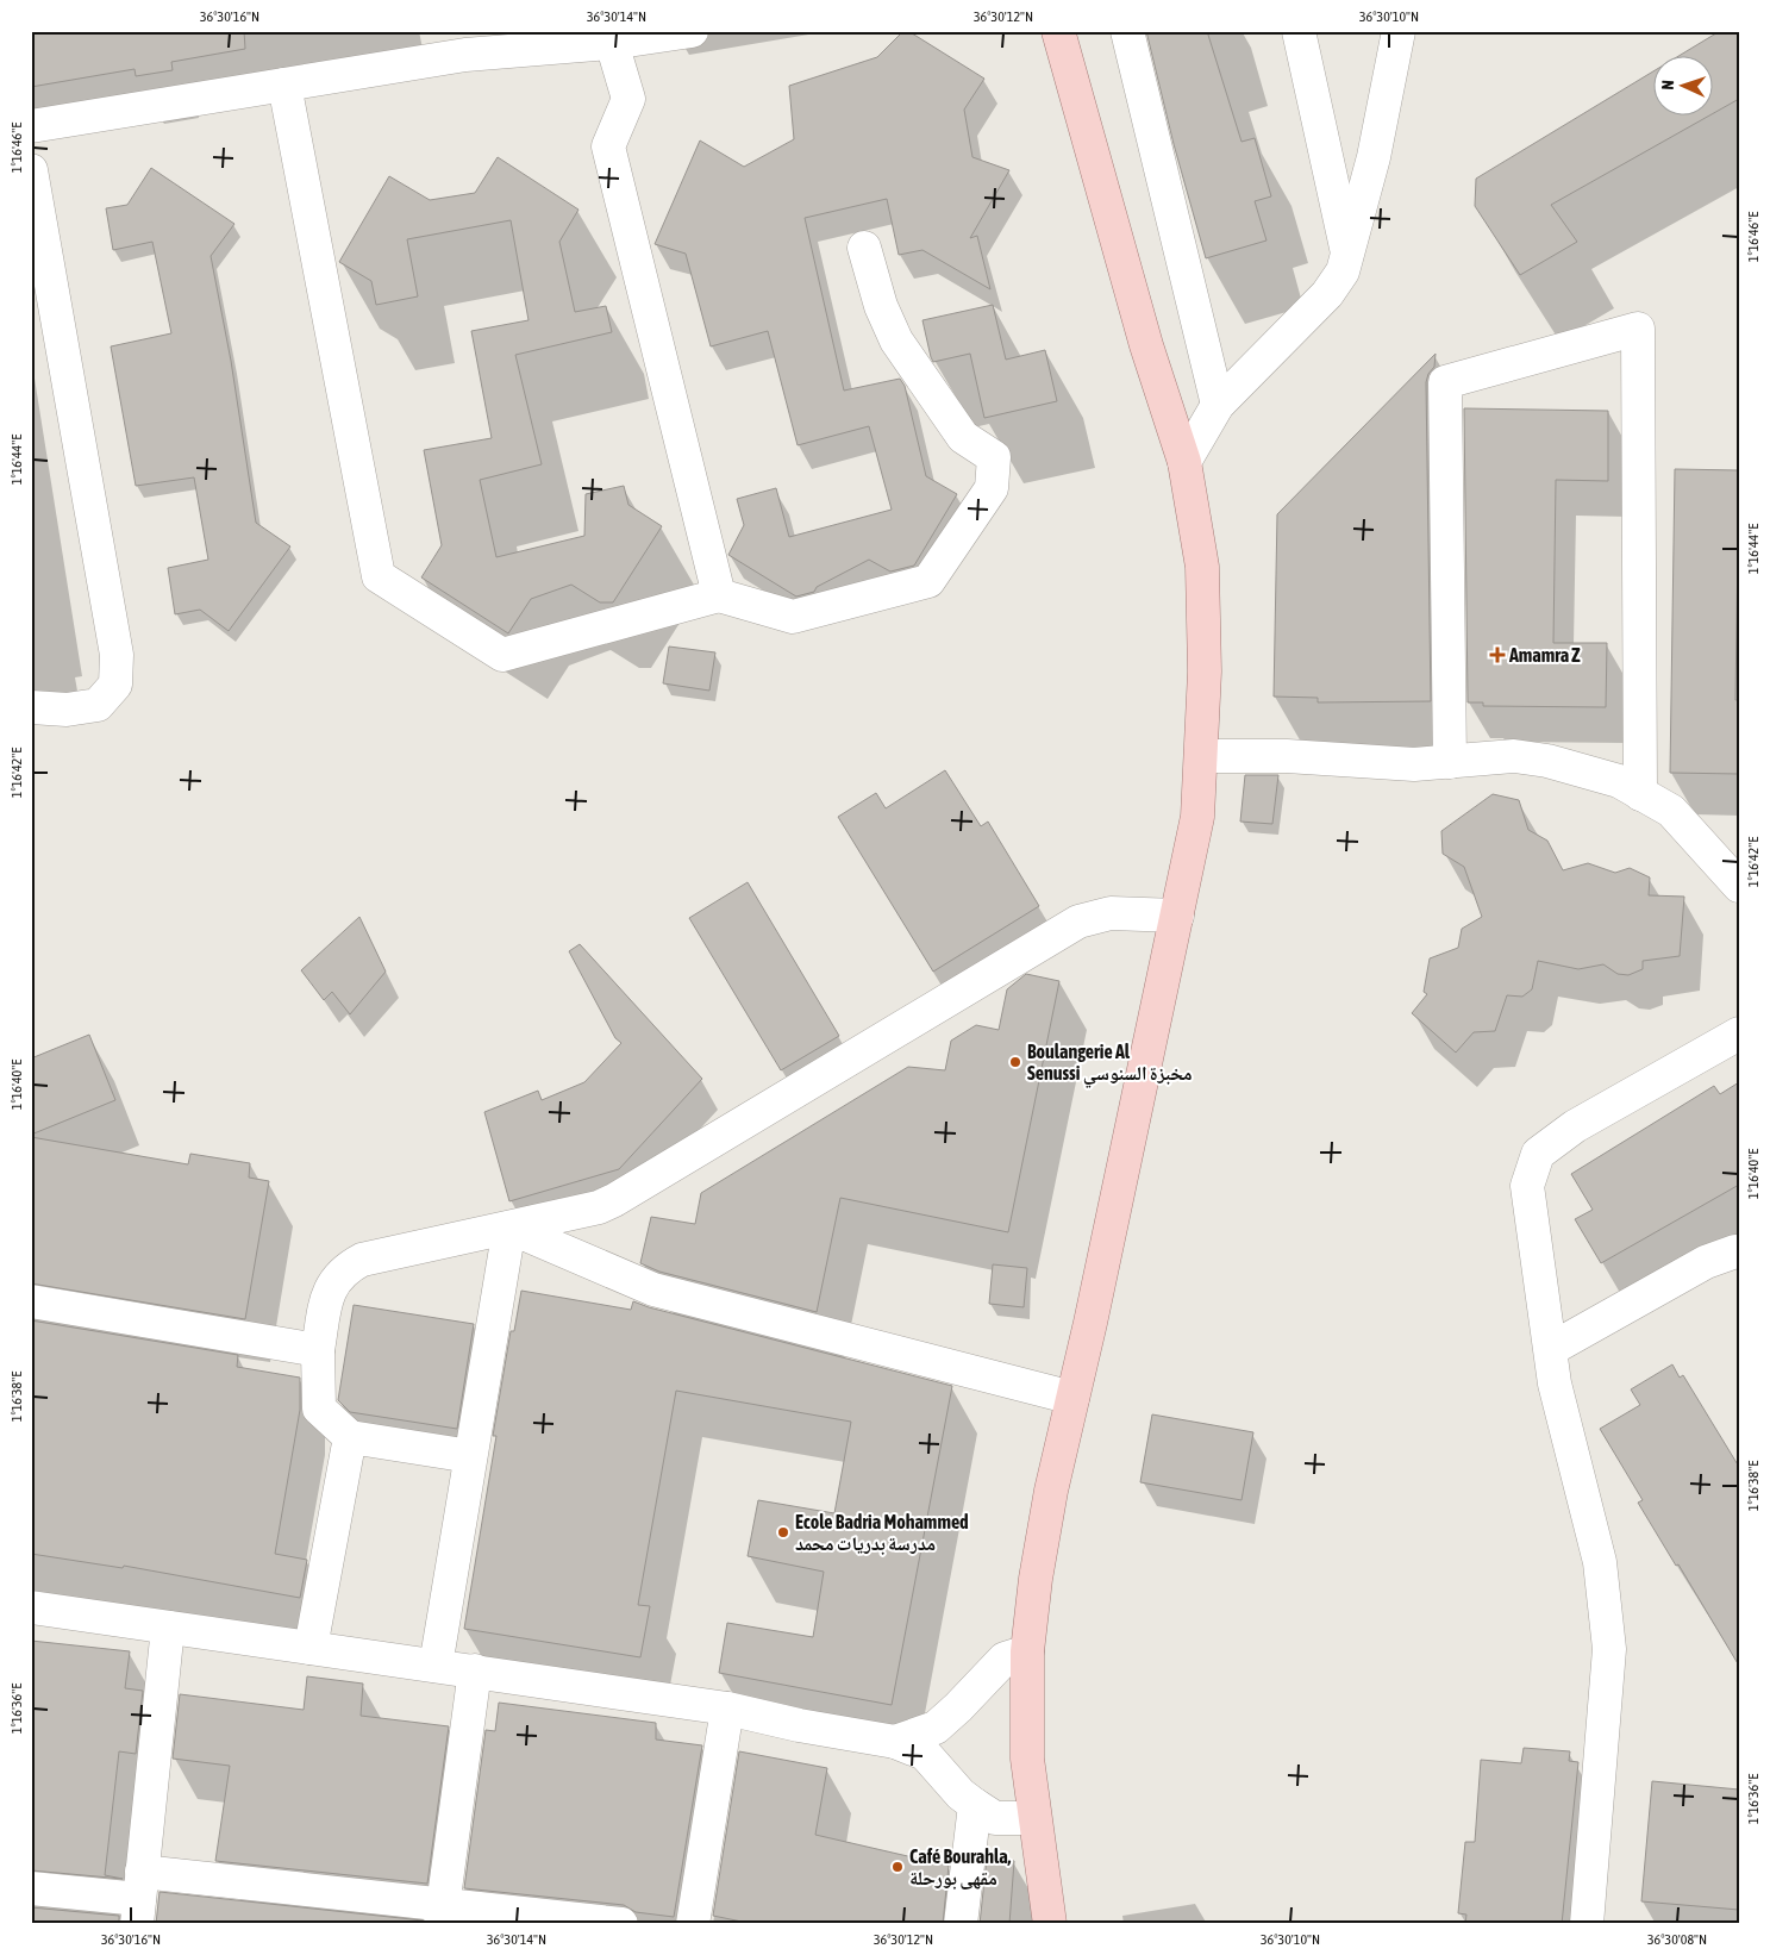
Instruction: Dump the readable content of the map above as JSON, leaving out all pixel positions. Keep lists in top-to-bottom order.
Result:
{
  "places": {
    "health": ["Amamra Z"],
    "other": ["Boulangerie Al Senussi مخبزة السنوسي", "Ecole Badria Mohammed مدرسة بدريات محمد", "Café Bourahla, مقهى بورحلة"]
  },
  "north": "left",
  "coordinates": [
    "36°30'16\"N",
    "36°30'14\"N",
    "36°30'12\"N",
    "36°30'10\"N",
    "1°16'46\"E",
    "1°16'44\"E",
    "1°16'42\"E",
    "1°16'40\"E",
    "1°16'38\"E",
    "1°16'36\"E",
    "36°30'08\"N"
  ]
}
